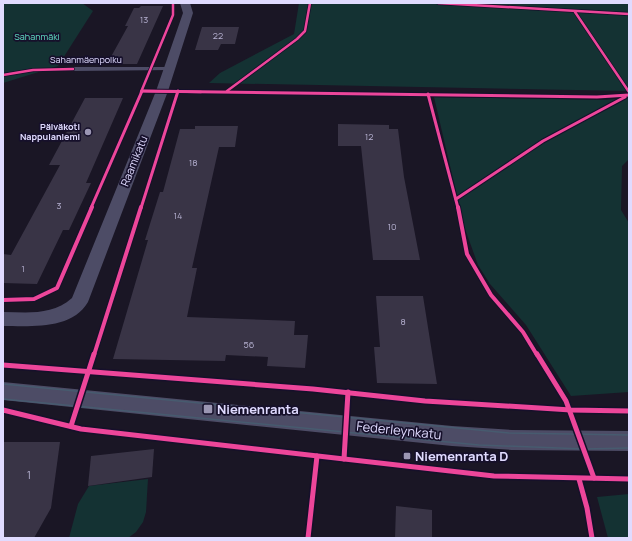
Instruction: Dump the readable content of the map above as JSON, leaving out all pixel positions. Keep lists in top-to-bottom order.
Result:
{
  "streets": {
    "street": ["Raamikatu", "Federleynkatu"],
    "lane": ["Sahanmäenpolku"]
  },
  "crossings": [
    ["Sahanmäenpolku", "Raamikatu"]
  ],
  "parks": ["Sahanmäki"],
  "places": {
    "other": ["Päiväkoti Nappulaniemi"],
    "transit": ["Niemenranta", "Niemenranta D"]
  },
  "house_numbers": [
    "13",
    "22",
    "12",
    "18",
    "3",
    "14",
    "10",
    "1",
    "8",
    "56",
    "1"
  ]
}
